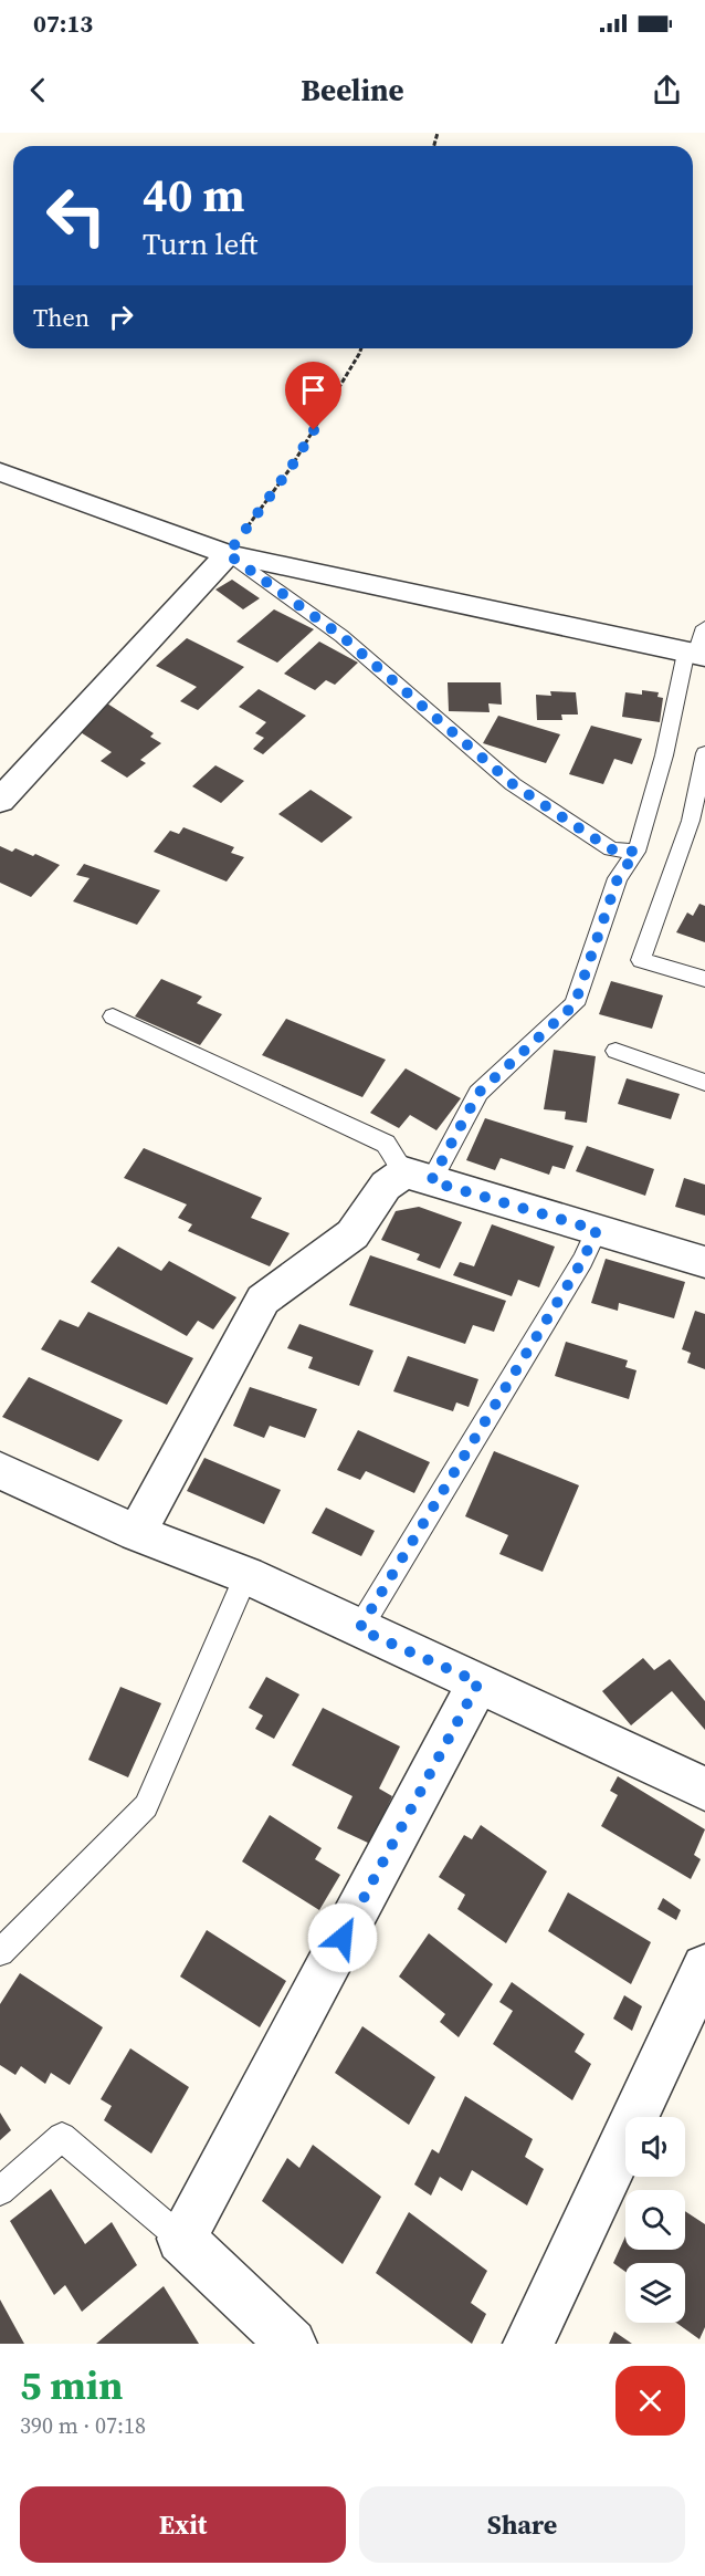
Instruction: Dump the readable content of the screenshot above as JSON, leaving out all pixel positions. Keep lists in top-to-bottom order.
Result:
{
  "page": {
    "status": "07:13",
    "header": "Beeline",
    "turn": ["40 m", "Turn left"],
    "then": "Then",
    "heading": ["5 min", "390 m · 07:18"],
    "buttons": ["Exit", "Share"]
  }
}
